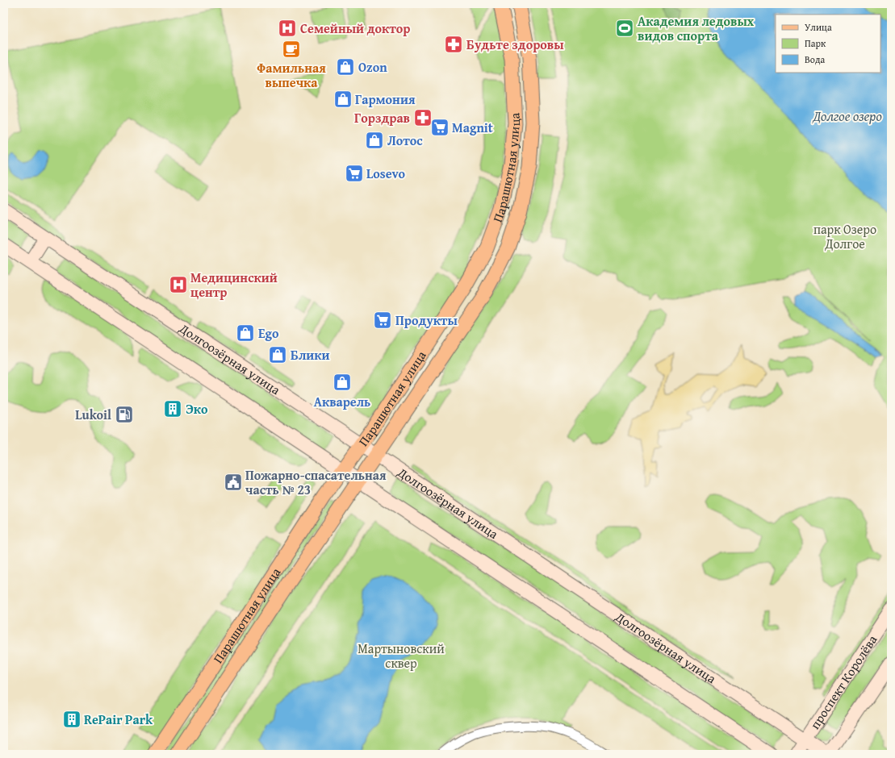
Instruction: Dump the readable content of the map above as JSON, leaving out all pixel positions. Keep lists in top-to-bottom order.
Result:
{
  "streets": {
    "main road": ["Парашютная улица", "Долгоозёрная улица", "проспект Королёва"]
  },
  "crossings": [
    ["Парашютная улица", "Долгоозёрная улица"],
    ["Долгоозёрная улица", "проспект Королёва"]
  ],
  "water": ["Долгое озеро"],
  "parks": ["парк Озеро Долгое", "Мартыновский сквер"],
  "places": {
    "hospital": ["Семейный доктор", "Медицинский центр"],
    "sports": ["Академия ледовых видов спорта"],
    "pharmacy": ["Будьте здоровы", "Горздрав"],
    "cafe": ["Фамильная выпечка"],
    "shop": [
      "Ozon",
      "Гармония",
      "Лотос",
      "Ego",
      "Блики",
      "Акварель"
    ],
    "supermarket": ["Magnit", "Losevo", "Продукты"],
    "building": ["Эко", "RePair Park"],
    "fuel station": ["Lukoil"],
    "public building": ["Пожарно-спасательная часть № 23"]
  },
  "legend": ["Улица", "Парк", "Вода"]
}
